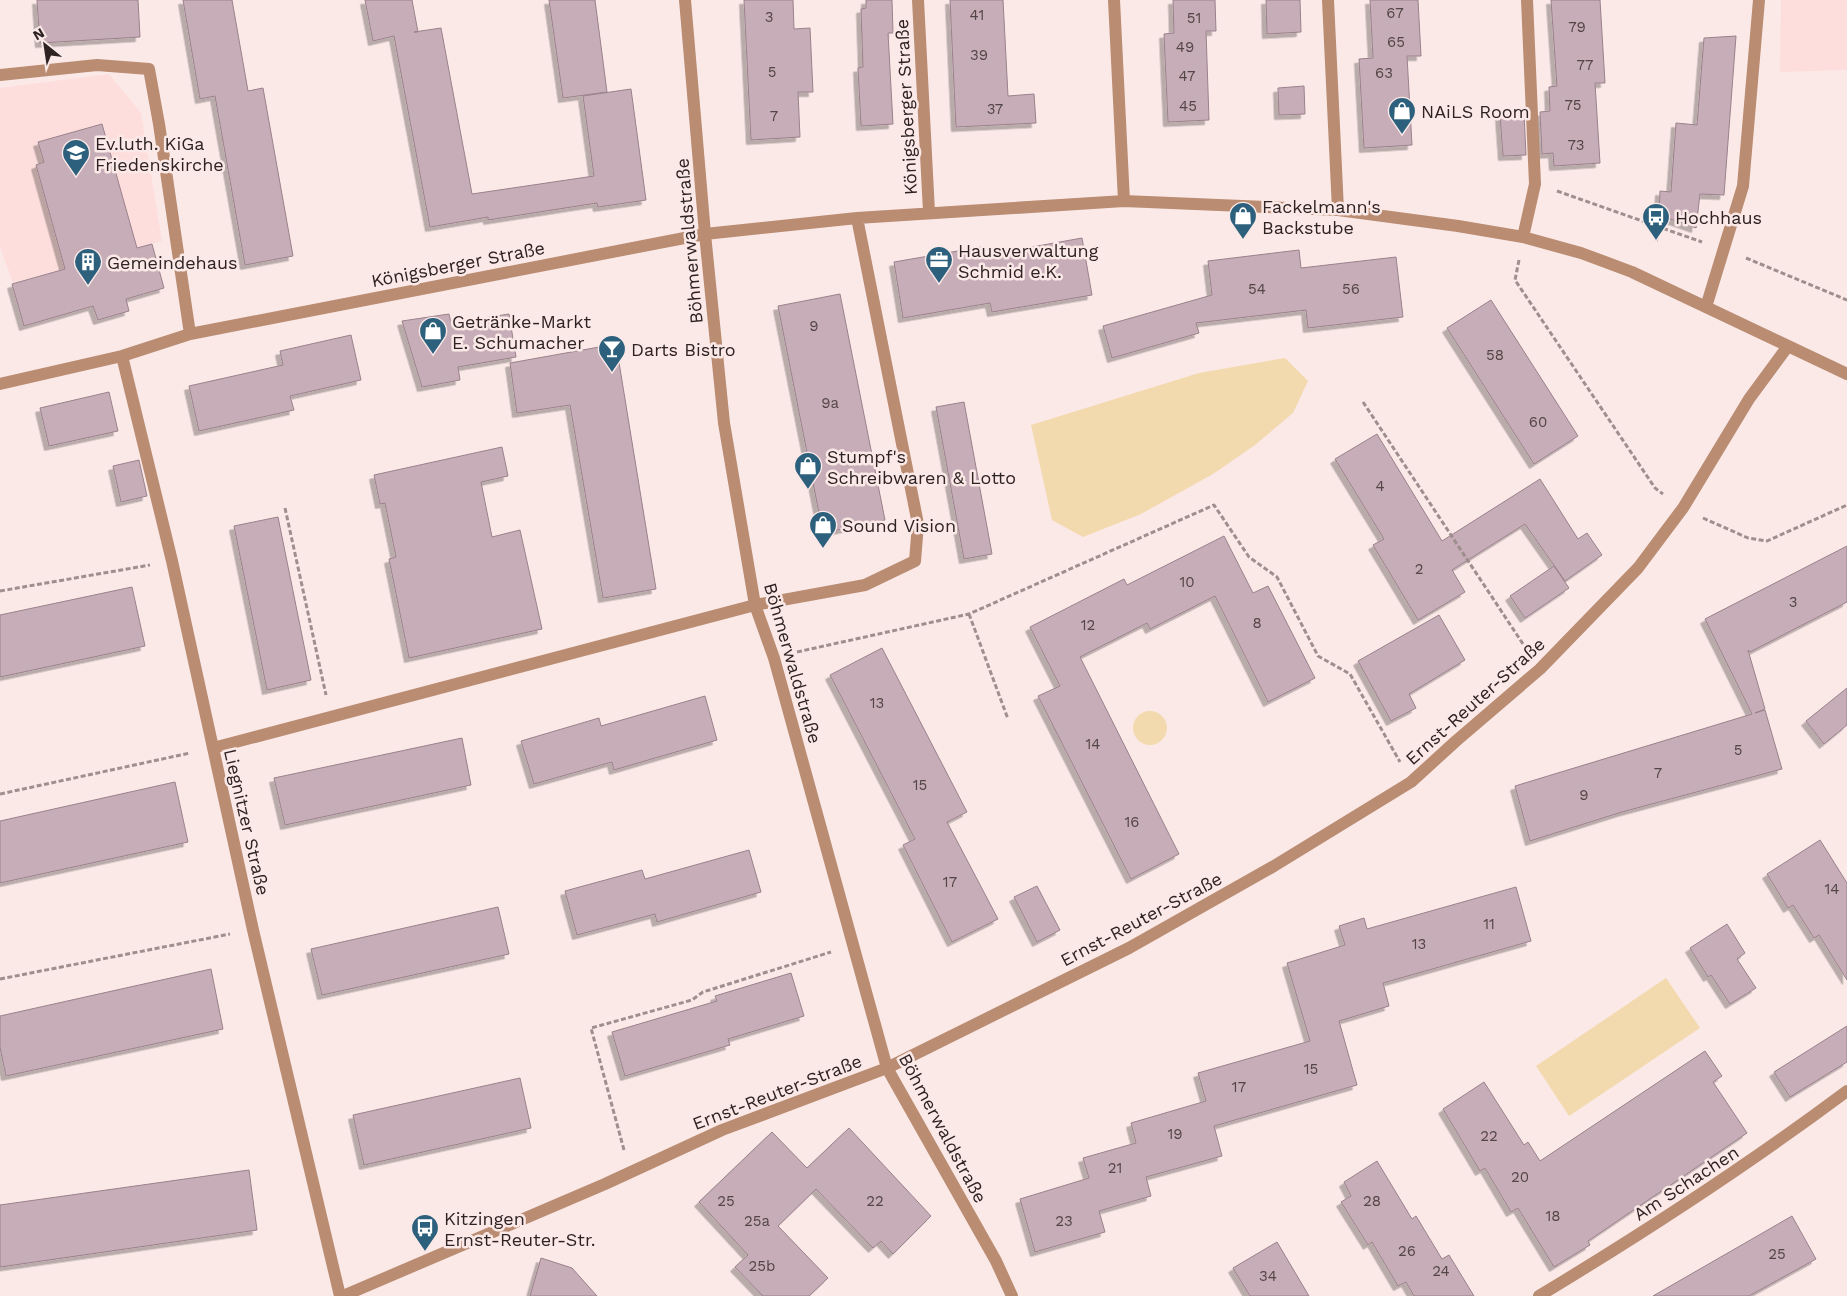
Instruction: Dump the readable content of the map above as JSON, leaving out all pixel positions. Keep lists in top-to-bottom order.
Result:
{
  "streets": {
    "street": [
      "Königsberger Straße",
      "Böhmerwaldstraße",
      "Ernst-Reuter-Straße",
      "Liegnitzer Straße",
      "Am Schachen"
    ]
  },
  "crossings": [
    ["Königsberger Straße", "Böhmerwaldstraße"],
    ["Königsberger Straße", "Ernst-Reuter-Straße"],
    ["Königsberger Straße", "Liegnitzer Straße"],
    ["Böhmerwaldstraße", "Ernst-Reuter-Straße"],
    ["Ernst-Reuter-Straße", "Liegnitzer Straße"]
  ],
  "places": {
    "shop": [
      "NAiLS Room",
      "Fackelmann's Backstube",
      "Getränke-Markt E. Schumacher",
      "Stumpf's Schreibwaren & Lotto",
      "Sound Vision"
    ],
    "school or university": ["Ev.luth. KiGa Friedenskirche"],
    "bus stop": ["Hochhaus", "Kitzingen Ernst-Reuter-Str."],
    "office": ["Hausverwaltung Schmid e.K."],
    "building": ["Gemeindehaus"],
    "bar": ["Darts Bistro"]
  },
  "house_numbers": [
    "67",
    "41",
    "3",
    "51",
    "79",
    "65",
    "49",
    "39",
    "77",
    "5",
    "63",
    "47",
    "75",
    "45",
    "37",
    "7",
    "73",
    "54",
    "56",
    "9",
    "58",
    "9a",
    "60",
    "4",
    "2",
    "10",
    "3",
    "8",
    "12",
    "13",
    "14",
    "5",
    "7",
    "15",
    "9",
    "16",
    "17",
    "14",
    "11",
    "13",
    "15",
    "17",
    "19",
    "22",
    "21",
    "20",
    "25",
    "22",
    "28",
    "18",
    "25a",
    "23",
    "26",
    "25",
    "25b",
    "24",
    "34"
  ],
  "north": "top left"
}
